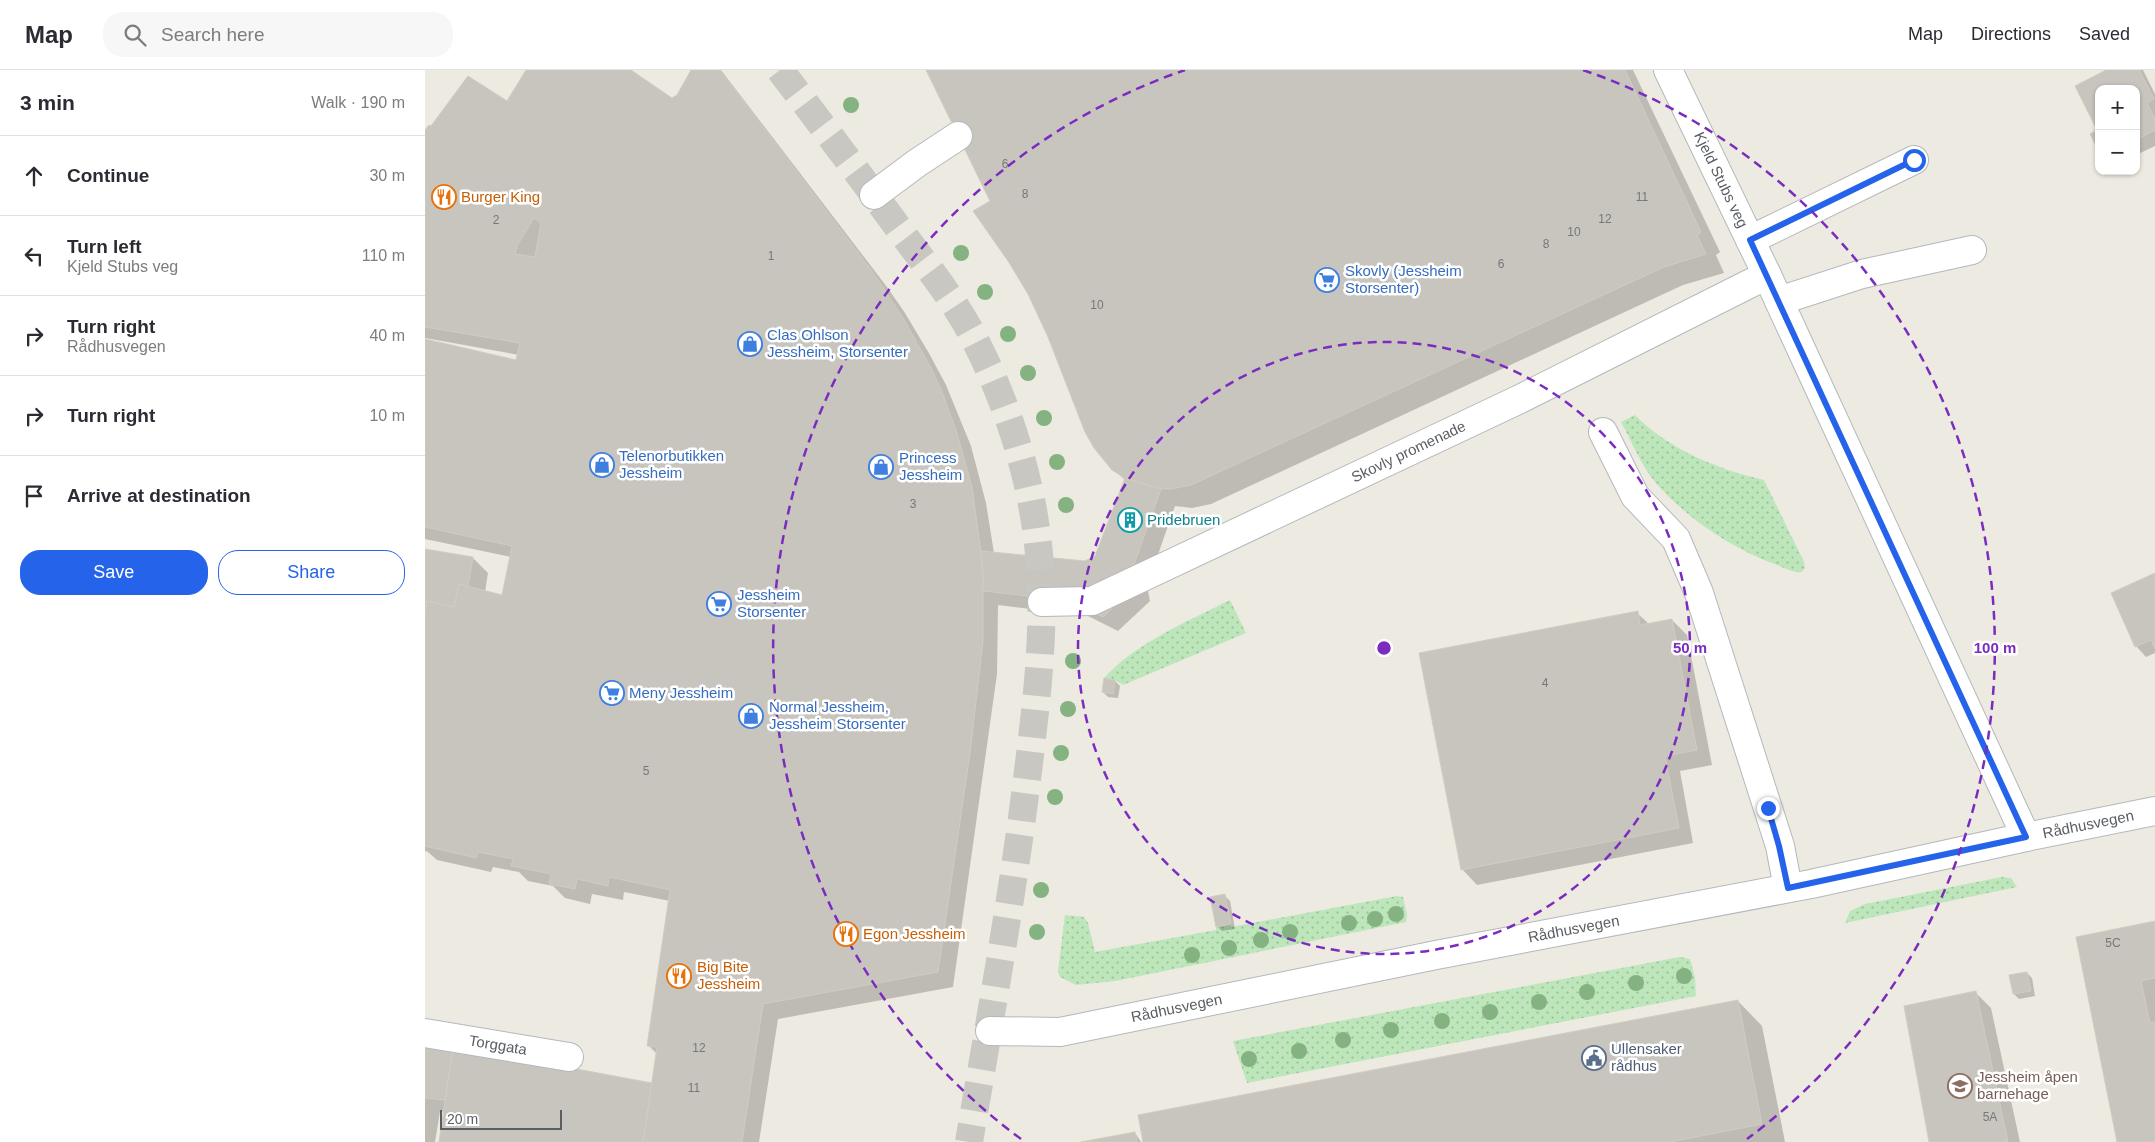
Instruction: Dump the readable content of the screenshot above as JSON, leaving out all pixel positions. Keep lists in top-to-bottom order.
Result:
{
  "streets": {
    "street": [
      "Kjeld Stubs veg",
      "Skovly promenade",
      "Rådhusvegen",
      "Torggata"
    ]
  },
  "crossings": [
    ["Kjeld Stubs veg", "Skovly promenade"],
    ["Kjeld Stubs veg", "Rådhusvegen"]
  ],
  "places": {
    "restaurant": ["Burger King", "Egon Jessheim", "Big Bite Jessheim"],
    "supermarket": ["Skovly (Jessheim Storsenter)", "Jessheim Storsenter", "Meny Jessheim"],
    "shop": [
      "Clas Ohlson Jessheim, Storsenter",
      "Telenorbutikken Jessheim",
      "Princess Jessheim",
      "Normal Jessheim, Jessheim Storsenter"
    ],
    "building": ["Pridebruen"],
    "public building": ["Ullensaker rådhus"],
    "school or university": ["Jessheim åpen barnehage"]
  },
  "house_numbers": [
    "6",
    "8",
    "11",
    "12",
    "2",
    "10",
    "8",
    "1",
    "6",
    "10",
    "3",
    "4",
    "5",
    "5C",
    "12",
    "11",
    "5A"
  ],
  "scale_bar": "20 m",
  "page": {
    "header": "Map",
    "search": "Search here",
    "nav": ["Map", "Directions", "Saved"],
    "heading": ["3 min", "Walk · 190 m"],
    "map_buttons": ["+", "−"],
    "list": [
      ["Continue", "30 m"],
      ["Turn left", "Kjeld Stubs veg", "110 m"],
      ["Turn right", "Rådhusvegen", "40 m"],
      ["Turn right", "10 m"],
      "Arrive at destination"
    ],
    "buttons": ["Save", "Share"],
    "scale": "20 m"
  },
  "rings": ["50 m", "100 m"]
}
